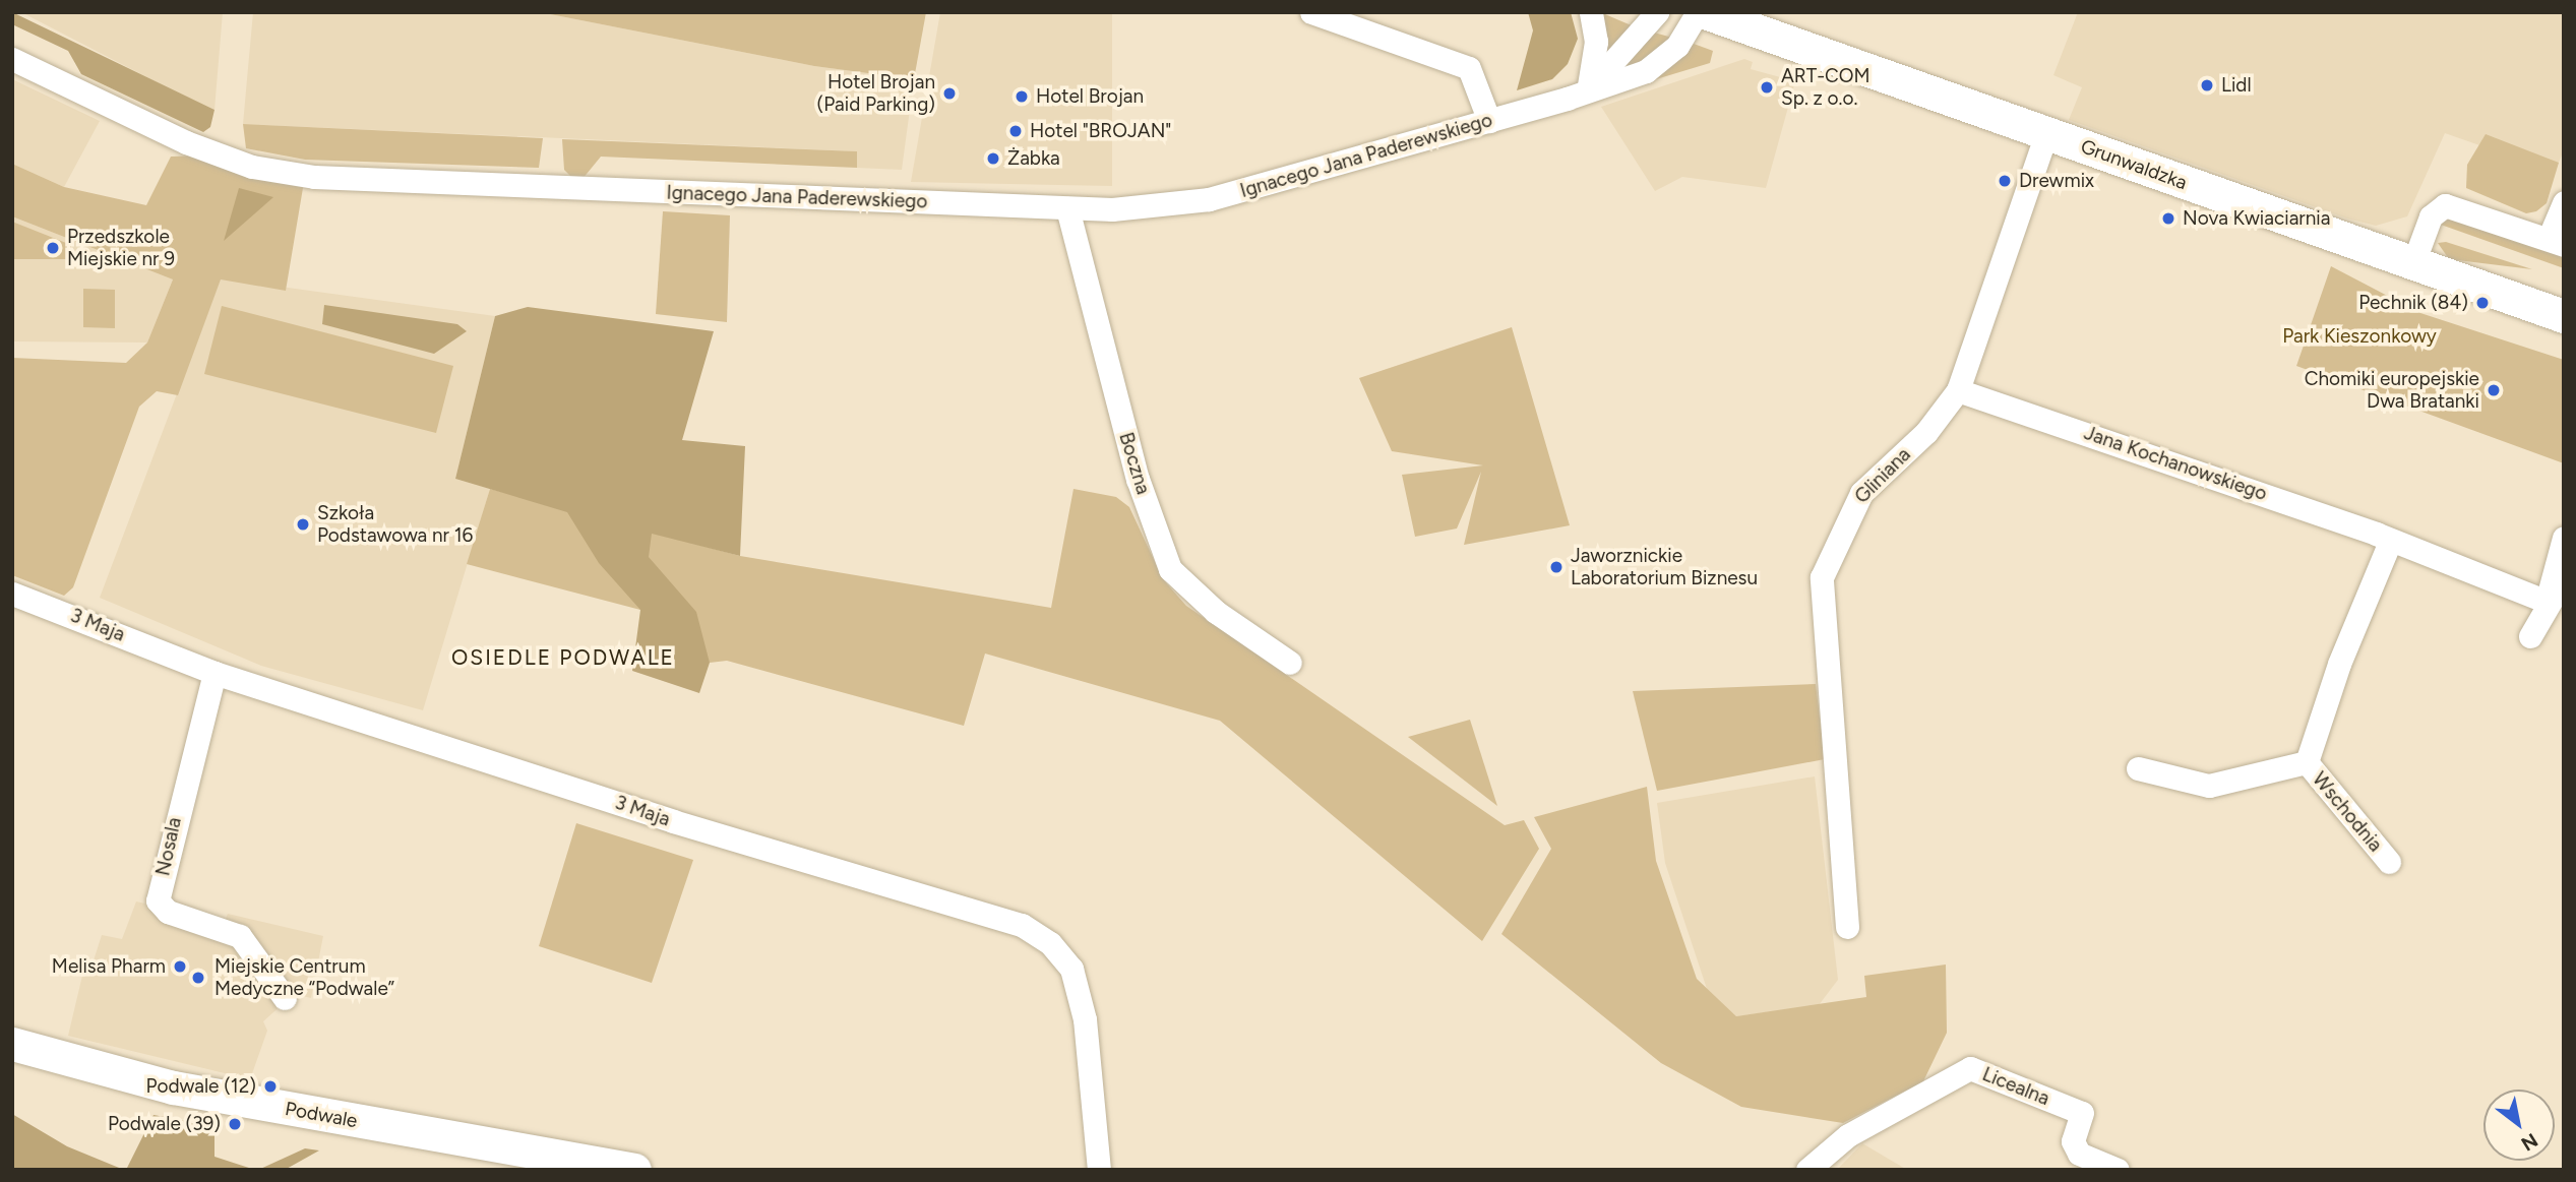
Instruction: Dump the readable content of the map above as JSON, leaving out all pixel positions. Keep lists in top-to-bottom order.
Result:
{
  "streets": {
    "street": [
      "Ignacego Jana Paderewskiego",
      "Grunwaldzka",
      "Boczna",
      "Jana Kochanowskiego",
      "Gliniana",
      "3 Maja",
      "Wschodnia",
      "Nosala",
      "Licealna",
      "Podwale"
    ]
  },
  "crossings": [
    ["Ignacego Jana Paderewskiego", "Boczna"],
    ["Grunwaldzka", "Gliniana"],
    ["Jana Kochanowskiego", "Gliniana"],
    ["3 Maja", "Nosala"]
  ],
  "districts": ["OSIEDLE PODWALE"],
  "parks": ["Park Kieszonkowy"],
  "places": [
    "Lidl",
    "ART-COM Sp. z o.o.",
    "Hotel Brojan (Paid Parking)",
    "Hotel Brojan",
    "Hotel \"BROJAN\"",
    "Żabka",
    "Drewmix",
    "Nova Kwiaciarnia",
    "Przedszkole Miejskie nr 9",
    "Pechnik (84)",
    "Chomiki europejskie Dwa Bratanki",
    "Szkoła Podstawowa nr 16",
    "Jaworznickie Laboratorium Biznesu",
    "Melisa Pharm",
    "Miejskie Centrum Medyczne “Podwale”",
    "Podwale (12)",
    "Podwale (39)"
  ],
  "north": "bottom right"
}
